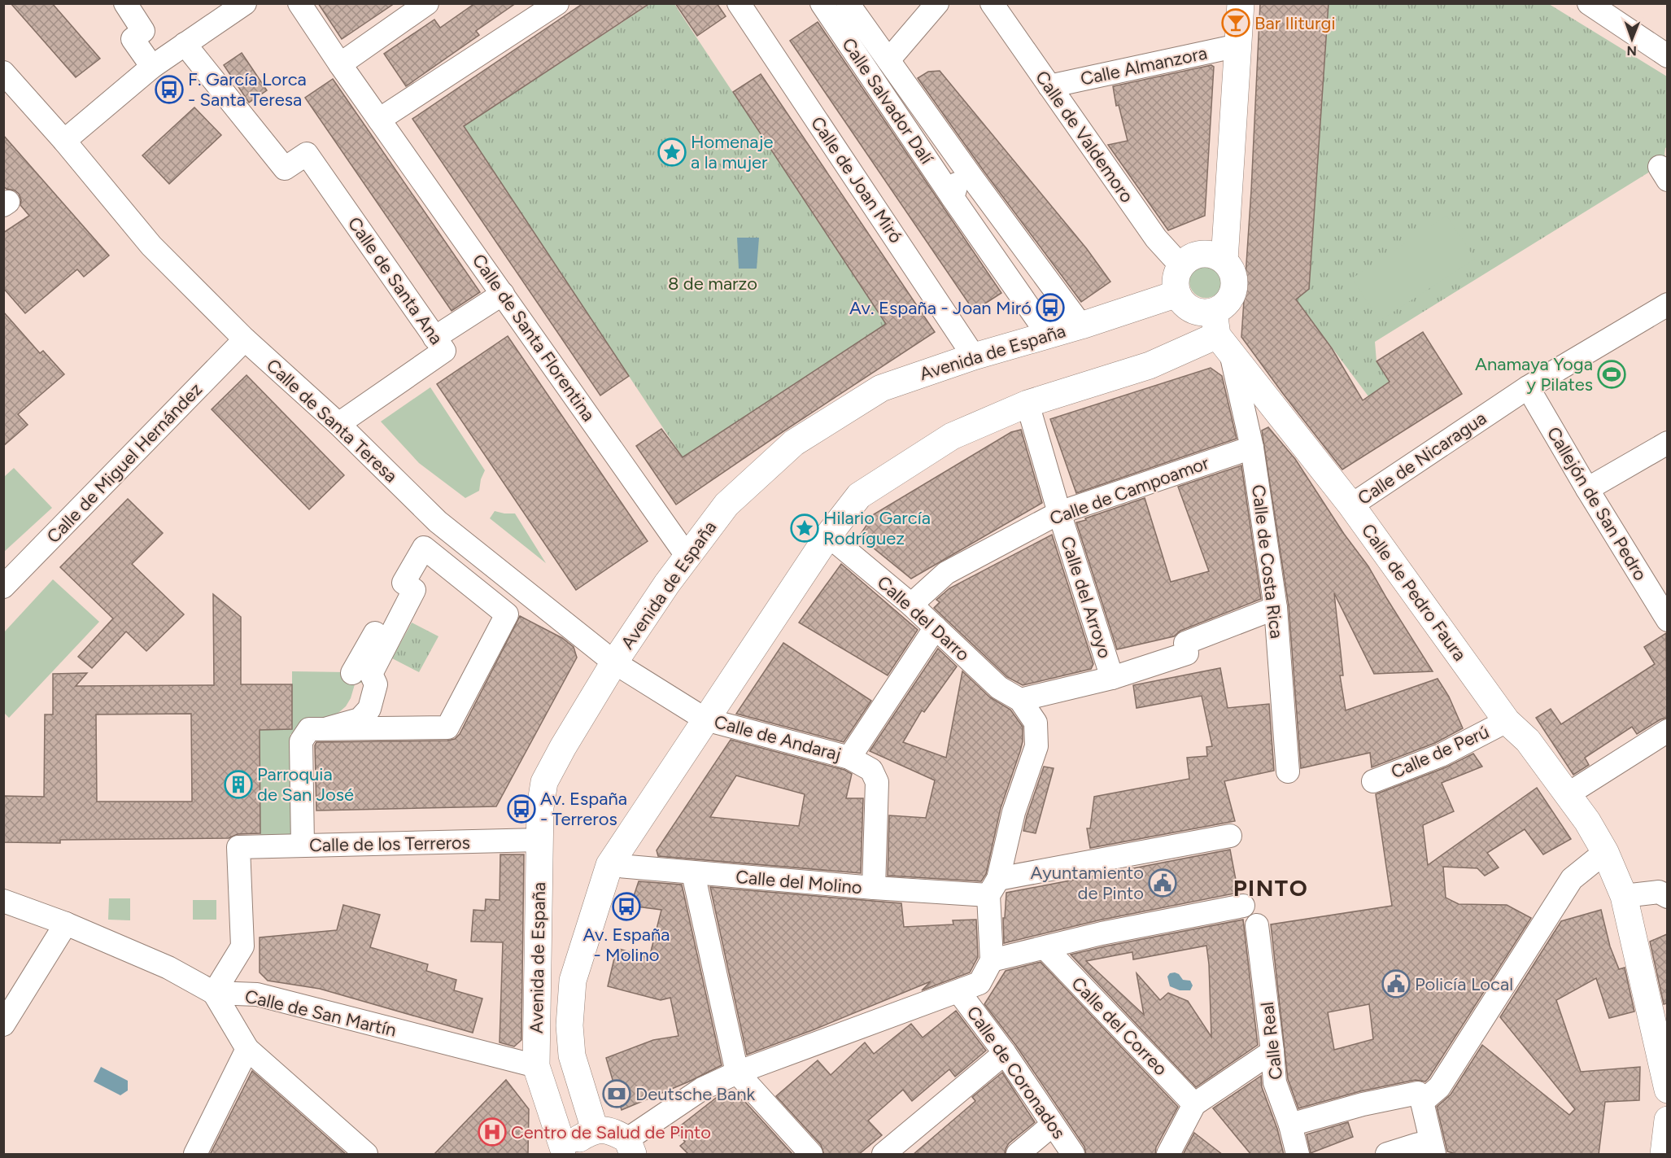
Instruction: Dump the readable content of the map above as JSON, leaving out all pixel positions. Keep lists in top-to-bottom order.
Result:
{
  "streets": {
    "street": [
      "Calle Almanzora",
      "Calle Salvador Dalí",
      "Calle de Valdemoro",
      "Calle de Joan Miró",
      "Calle de Santa Ana",
      "Calle de Santa Florentina",
      "Avenida de España",
      "Calle de Santa Teresa",
      "Calle de Nicaragua",
      "Calle de Miguel Hernández",
      "Calle de Campoamor",
      "Callejón de San Pedro",
      "Calle de Costa Rica",
      "Calle de Pedro Faura",
      "Calle del Arroyo",
      "Calle del Darro",
      "Calle de Andaraj",
      "Calle de Perú",
      "Calle de los Terreros",
      "Calle del Molino",
      "Calle de San Martín",
      "Calle del Correo",
      "Calle Real",
      "Calle de Coronados"
    ]
  },
  "crossings": [
    ["Calle Almanzora", "Calle de Valdemoro"],
    ["Calle Salvador Dalí", "Avenida de España"],
    ["Calle de Joan Miró", "Avenida de España"],
    ["Calle de Santa Ana", "Calle de Santa Teresa"],
    ["Calle de Santa Florentina", "Avenida de España"],
    ["Avenida de España", "Calle de Santa Teresa"],
    ["Avenida de España", "Calle de Costa Rica"],
    ["Avenida de España", "Calle de Pedro Faura"],
    ["Avenida de España", "Calle del Arroyo"],
    ["Avenida de España", "Calle del Darro"],
    ["Avenida de España", "Calle de Andaraj"],
    ["Avenida de España", "Calle de los Terreros"],
    ["Avenida de España", "Calle del Molino"],
    ["Avenida de España", "Calle de San Martín"],
    ["Calle de Santa Teresa", "Calle de Miguel Hernández"],
    ["Calle de Santa Teresa", "Calle de Andaraj"],
    ["Calle de Nicaragua", "Callejón de San Pedro"],
    ["Calle de Nicaragua", "Calle de Pedro Faura"],
    ["Calle de Campoamor", "Calle de Costa Rica"],
    ["Calle de Campoamor", "Calle del Arroyo"],
    ["Calle de Campoamor", "Calle del Darro"],
    ["Calle de Costa Rica", "Calle de Pedro Faura"],
    ["Calle de Pedro Faura", "Calle de Perú"],
    ["Calle de Andaraj", "Calle del Molino"],
    ["Calle de los Terreros", "Calle de San Martín"]
  ],
  "districts": ["PINTO"],
  "parks": ["8 de marzo"],
  "places": {
    "bar": ["Bar Iliturgi"],
    "bus stop": [
      "F. García Lorca - Santa Teresa",
      "Av. España - Joan Miró",
      "Av. España - Terreros",
      "Av. España - Molino"
    ],
    "place": ["Homenaje a la mujer", "Hilario García Rodríguez"],
    "sports": ["Anamaya Yoga y Pilates"],
    "building": ["Parroquia de San José"],
    "public building": ["Ayuntamiento de Pinto", "Policía Local"],
    "bank": ["Deutsche Bank"],
    "hospital": ["Centro de Salud de Pinto"]
  },
  "north": "bottom"
}
